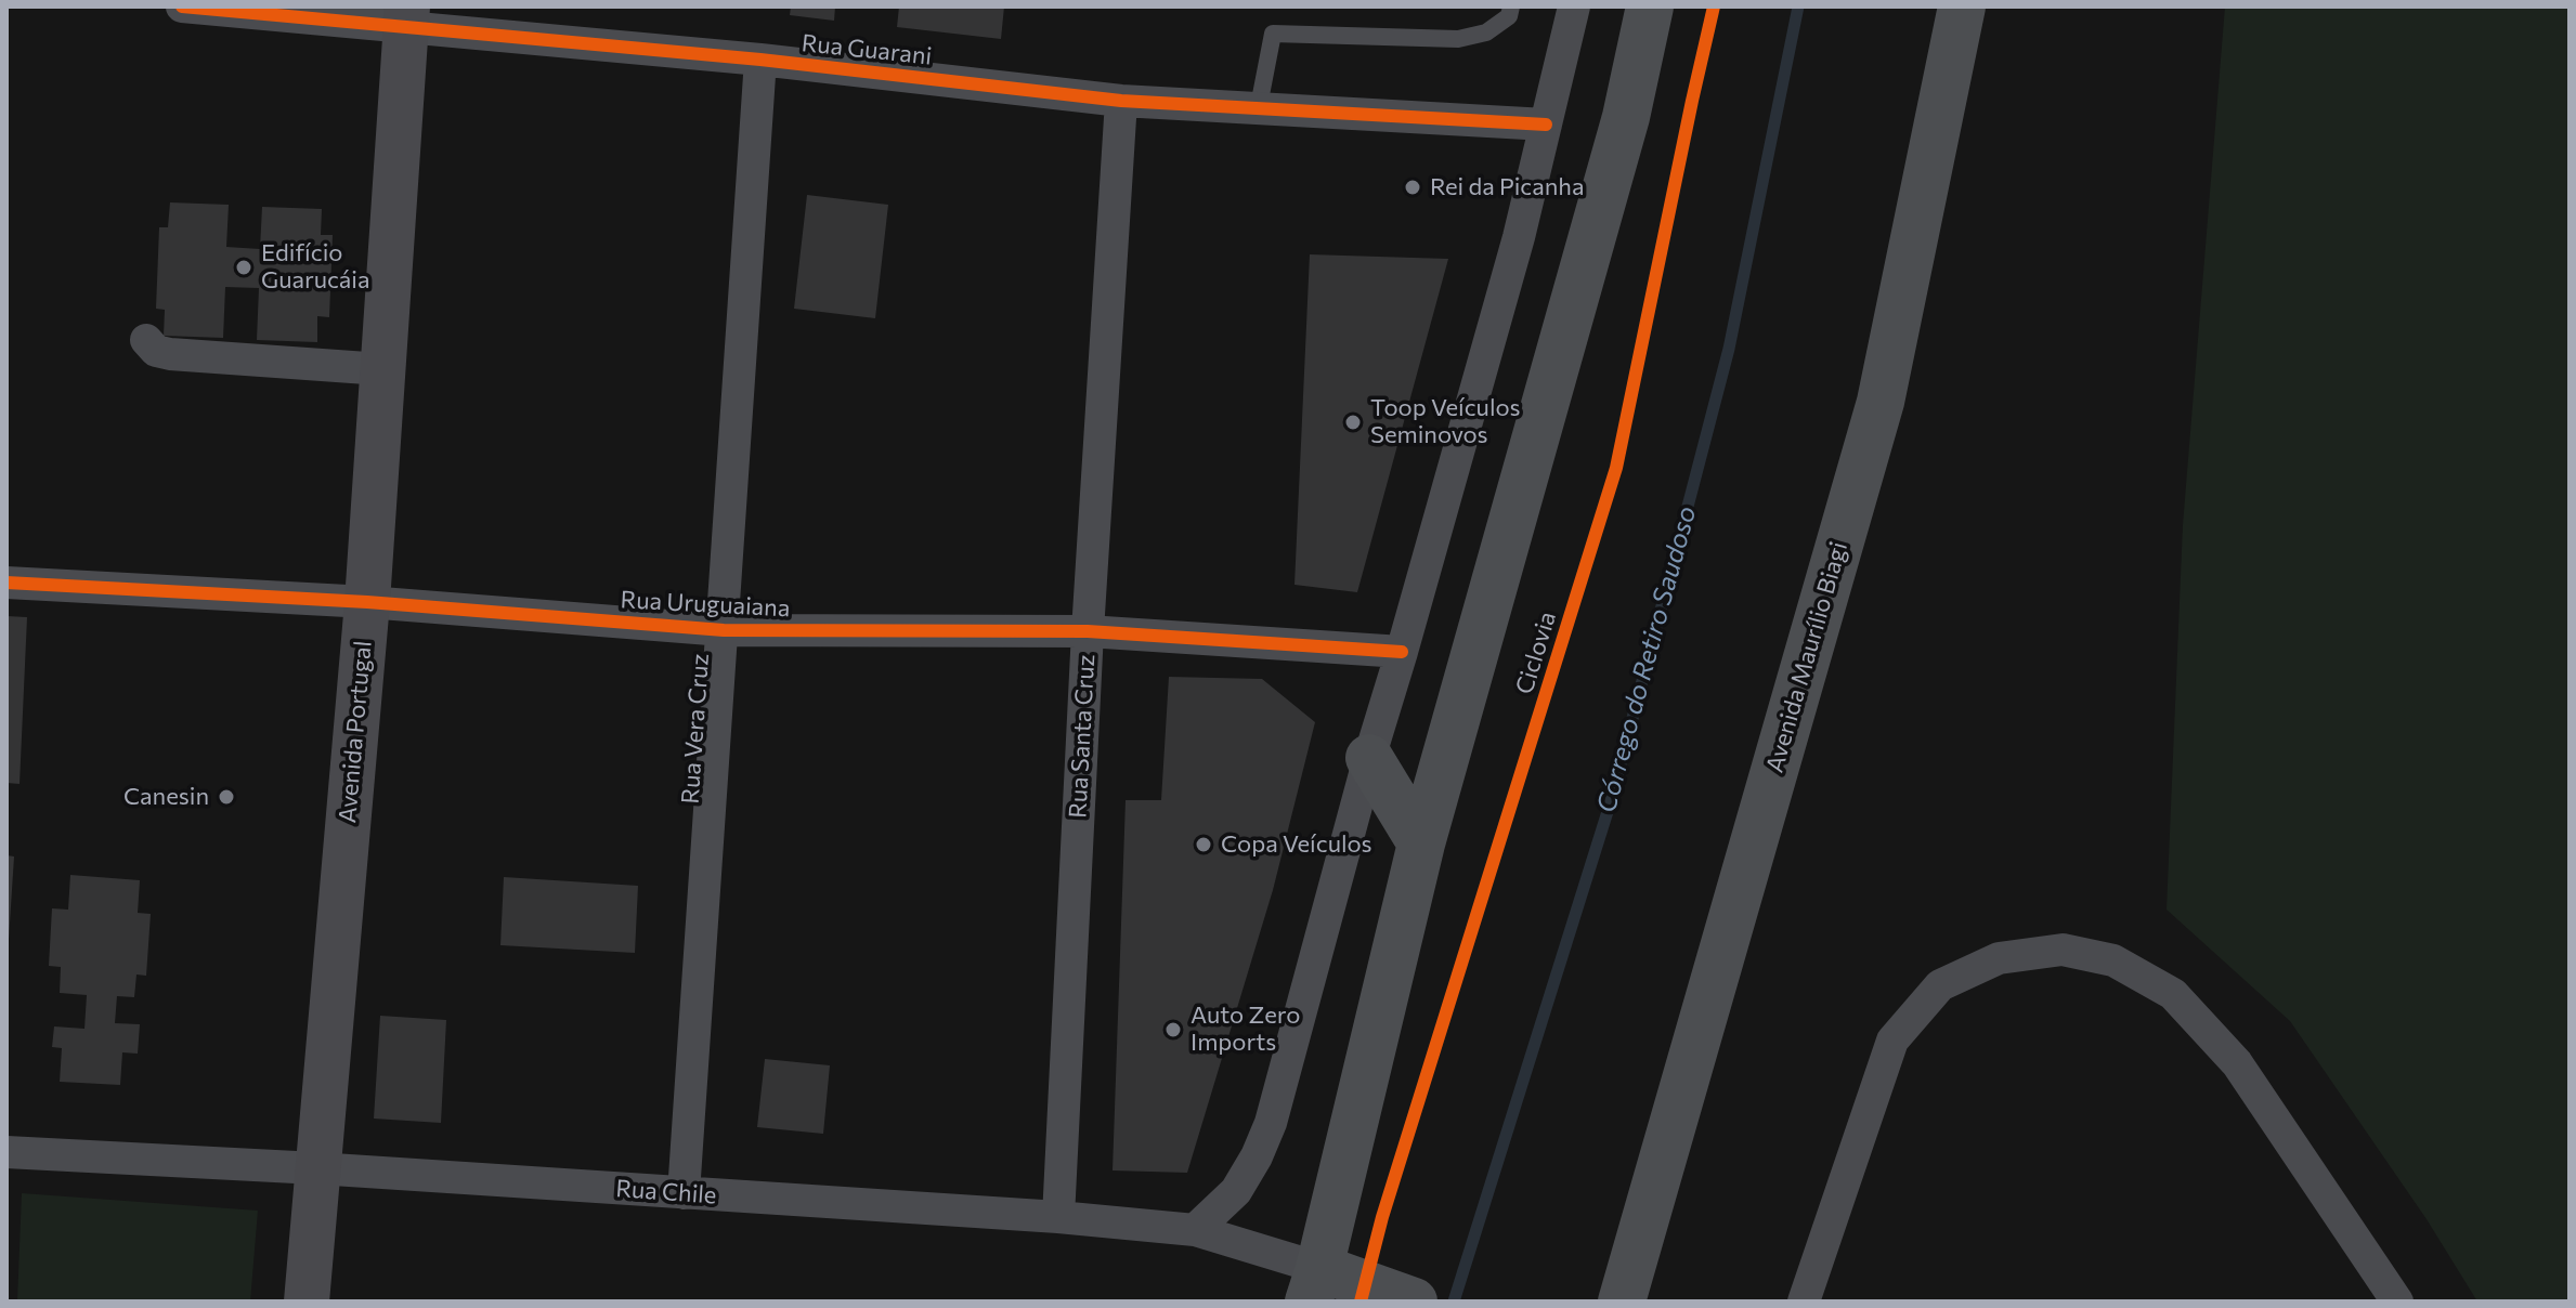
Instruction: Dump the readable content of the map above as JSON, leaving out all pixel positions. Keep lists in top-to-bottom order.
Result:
{
  "streets": {
    "main road": ["Avenida Maurílio Biagi", "Avenida Portugal"],
    "street": [
      "Rua Guarani",
      "Rua Uruguaiana",
      "Rua Vera Cruz",
      "Rua Santa Cruz",
      "Rua Chile"
    ],
    "cycle path": ["Ciclovia"]
  },
  "crossings": [
    ["Rua Guarani", "Rua Vera Cruz"],
    ["Rua Guarani", "Avenida Portugal"],
    ["Rua Guarani", "Rua Santa Cruz"],
    ["Rua Uruguaiana", "Rua Vera Cruz"],
    ["Rua Uruguaiana", "Avenida Portugal"],
    ["Rua Uruguaiana", "Rua Santa Cruz"],
    ["Rua Vera Cruz", "Rua Chile"],
    ["Avenida Portugal", "Rua Chile"],
    ["Rua Santa Cruz", "Rua Chile"]
  ],
  "water": ["Córrego do Retiro Saudoso"],
  "places": [
    "Rei da Picanha",
    "Edifício Guarucáia",
    "Toop Veículos Seminovos",
    "Canesin",
    "Copa Veículos",
    "Auto Zero Imports"
  ]
}
